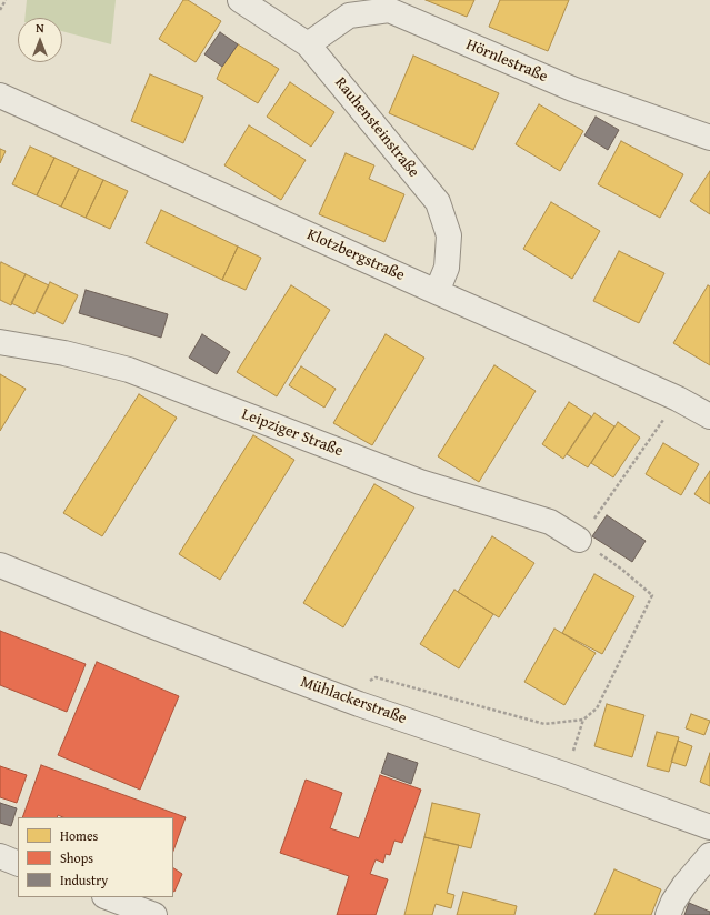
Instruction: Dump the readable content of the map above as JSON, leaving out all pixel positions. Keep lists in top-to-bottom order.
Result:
{
  "streets": {
    "street": [
      "Hörnlestraße",
      "Rauhensteinstraße",
      "Klotzbergstraße",
      "Leipziger Straße",
      "Mühlackerstraße"
    ]
  },
  "crossings": [
    ["Hörnlestraße", "Rauhensteinstraße"],
    ["Rauhensteinstraße", "Klotzbergstraße"]
  ],
  "legend": ["Homes", "Shops", "Industry"],
  "north": "top"
}
